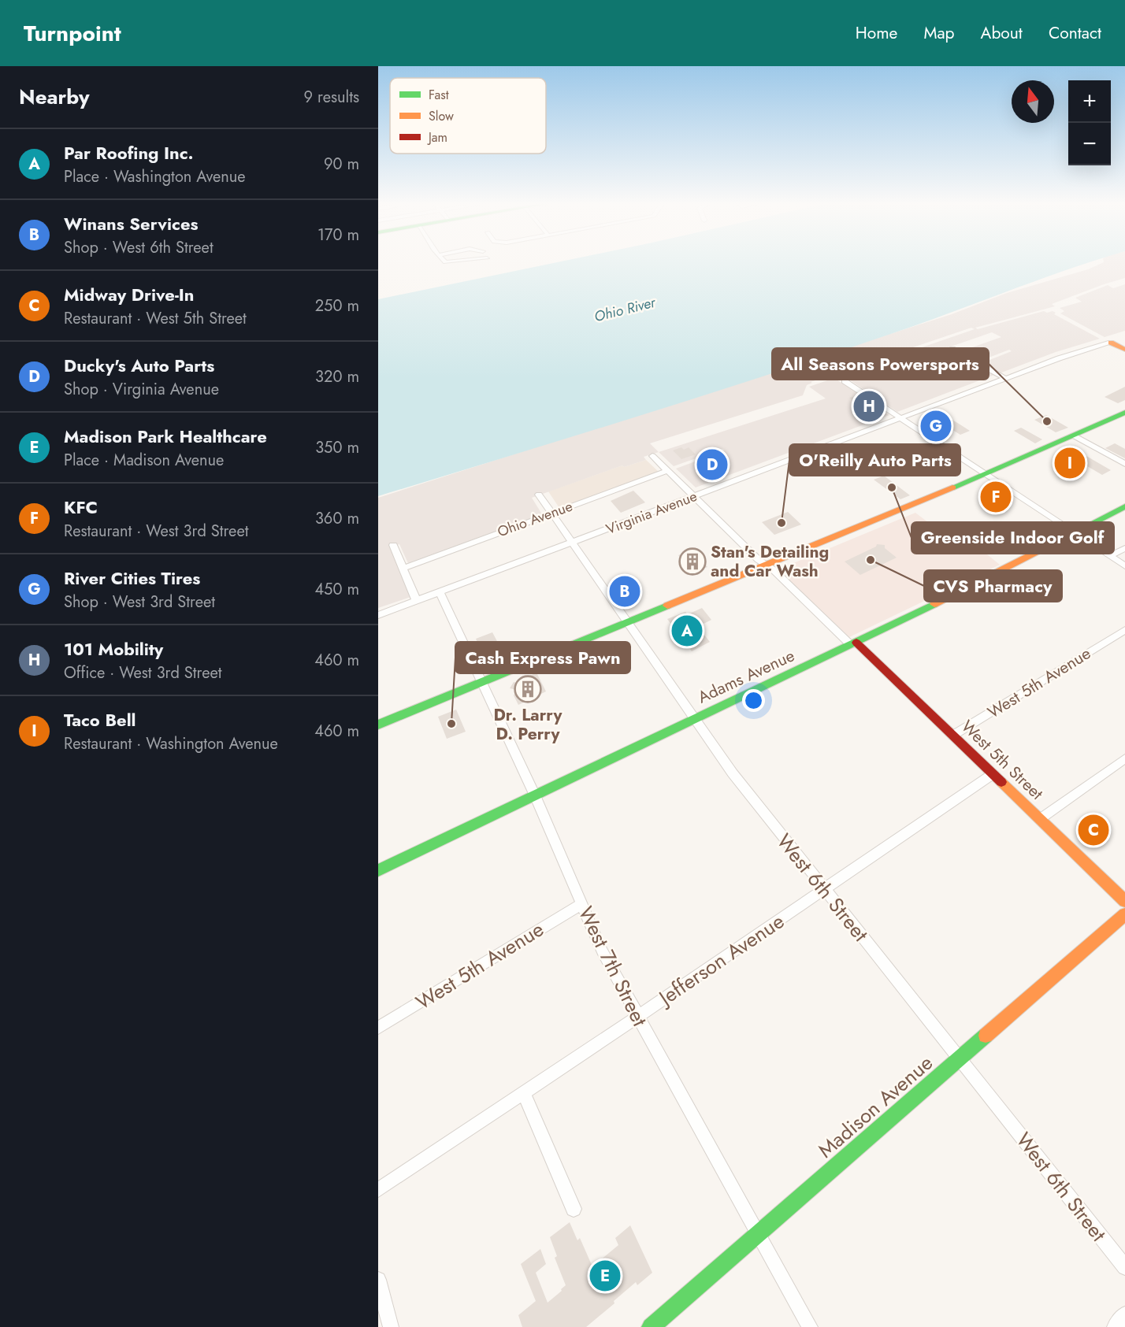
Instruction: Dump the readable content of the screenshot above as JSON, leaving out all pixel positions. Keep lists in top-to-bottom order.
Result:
{
  "streets": {
    "main road": ["Adams Avenue", "West 5th Street", "Madison Avenue"],
    "street": [
      "Virginia Avenue",
      "Ohio Avenue",
      "West 5th Avenue",
      "West 6th Street",
      "Jefferson Avenue",
      "West 7th Street"
    ]
  },
  "crossings": [
    ["Virginia Avenue", "West 5th Street"],
    ["Virginia Avenue", "West 6th Street"],
    ["Virginia Avenue", "West 7th Street"],
    ["Ohio Avenue", "West 5th Street"],
    ["Ohio Avenue", "West 6th Street"],
    ["Adams Avenue", "West 5th Street"],
    ["Adams Avenue", "West 6th Street"],
    ["Adams Avenue", "West 7th Street"],
    ["West 5th Avenue", "West 5th Street"],
    ["West 5th Avenue", "West 7th Street"],
    ["West 5th Street", "Jefferson Avenue"],
    ["West 6th Street", "Jefferson Avenue"],
    ["West 6th Street", "Madison Avenue"],
    ["Jefferson Avenue", "West 7th Street"],
    ["West 7th Street", "Madison Avenue"]
  ],
  "water": ["Ohio River"],
  "places": {
    "other": [
      "All Seasons Powersports",
      "Greenside Indoor Golf",
      "O'Reilly Auto Parts",
      "CVS Pharmacy",
      "Cash Express Pawn"
    ],
    "building": ["Stan's Detailing and Car Wash", "Dr. Larry D. Perry"]
  },
  "legend": ["Fast", "Slow", "Jam"],
  "north": "top",
  "page": {
    "header": "Turnpoint",
    "nav": [
      "Home",
      "Map",
      "About",
      "Contact"
    ],
    "heading": ["Nearby", "9 results"],
    "map_buttons": ["+", "−"],
    "list": [
      {
        "mark": "A",
        "name": "Par Roofing Inc.",
        "note": "Place · Washington Avenue",
        "value": "90 m"
      },
      {
        "mark": "B",
        "name": "Winans Services",
        "note": "Shop · West 6th Street",
        "value": "170 m"
      },
      {
        "mark": "C",
        "name": "Midway Drive-In",
        "note": "Restaurant · West 5th Street",
        "value": "250 m"
      },
      {
        "mark": "D",
        "name": "Ducky's Auto Parts",
        "note": "Shop · Virginia Avenue",
        "value": "320 m"
      },
      {
        "mark": "E",
        "name": "Madison Park Healthcare",
        "note": "Place · Madison Avenue",
        "value": "350 m"
      },
      {
        "mark": "F",
        "name": "KFC",
        "note": "Restaurant · West 3rd Street",
        "value": "360 m"
      },
      {
        "mark": "G",
        "name": "River Cities Tires",
        "note": "Shop · West 3rd Street",
        "value": "450 m"
      },
      {
        "mark": "H",
        "name": "101 Mobility",
        "note": "Office · West 3rd Street",
        "value": "460 m"
      },
      {
        "mark": "I",
        "name": "Taco Bell",
        "note": "Restaurant · Washington Avenue",
        "value": "460 m"
      }
    ],
    "pins": [
      "H",
      "G",
      "I",
      "D",
      "F",
      "B",
      "A",
      "C",
      "E"
    ]
  }
}
